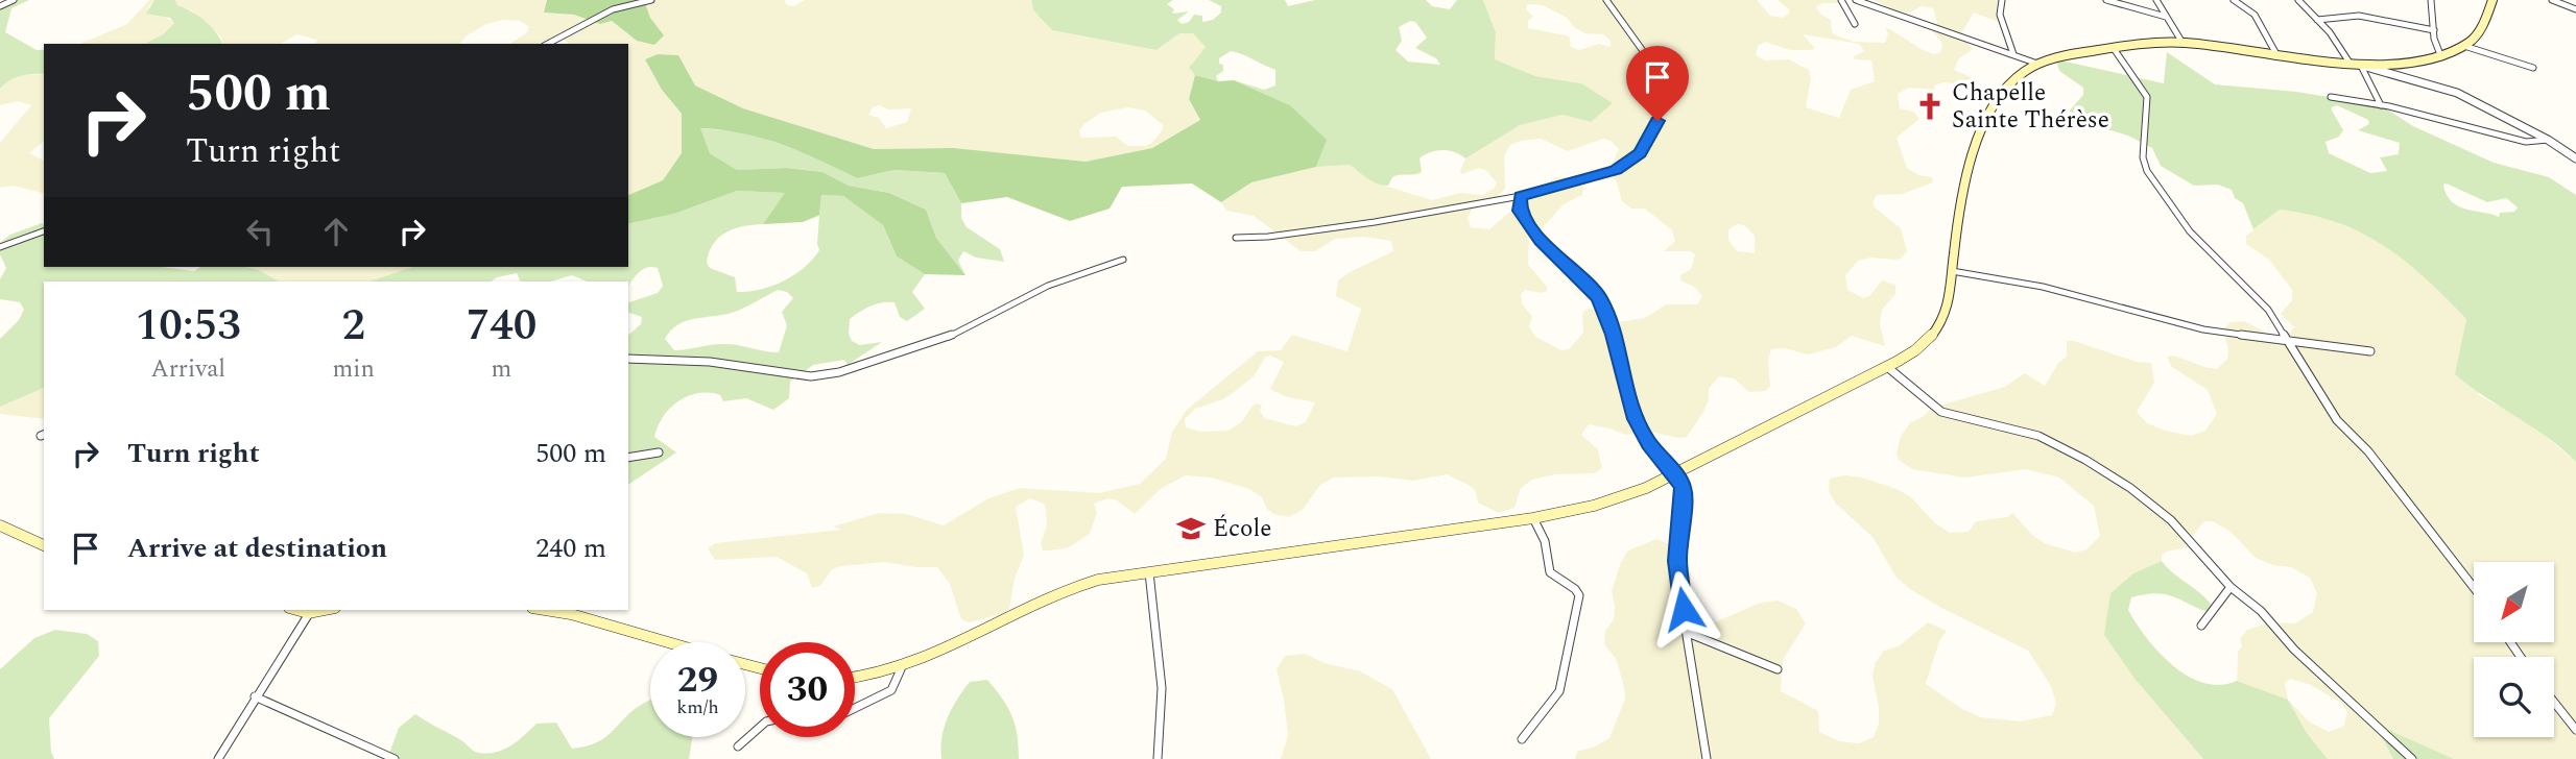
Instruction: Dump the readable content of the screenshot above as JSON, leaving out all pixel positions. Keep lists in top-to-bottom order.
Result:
{
  "places": {
    "church": ["Chapelle Sainte Thérèse"],
    "school or university": ["École"]
  },
  "north": "bottom left",
  "page": {
    "turn": ["500 m", "Turn right"],
    "eta": [
      "10:53",
      "Arrival",
      "2",
      "min",
      "740",
      "m"
    ],
    "list": [
      {
        "name": "Turn right",
        "value": "500 m"
      },
      {
        "name": "Arrive at destination",
        "value": "240 m"
      }
    ],
    "speed": "29 km/h",
    "limit": "30"
  }
}
